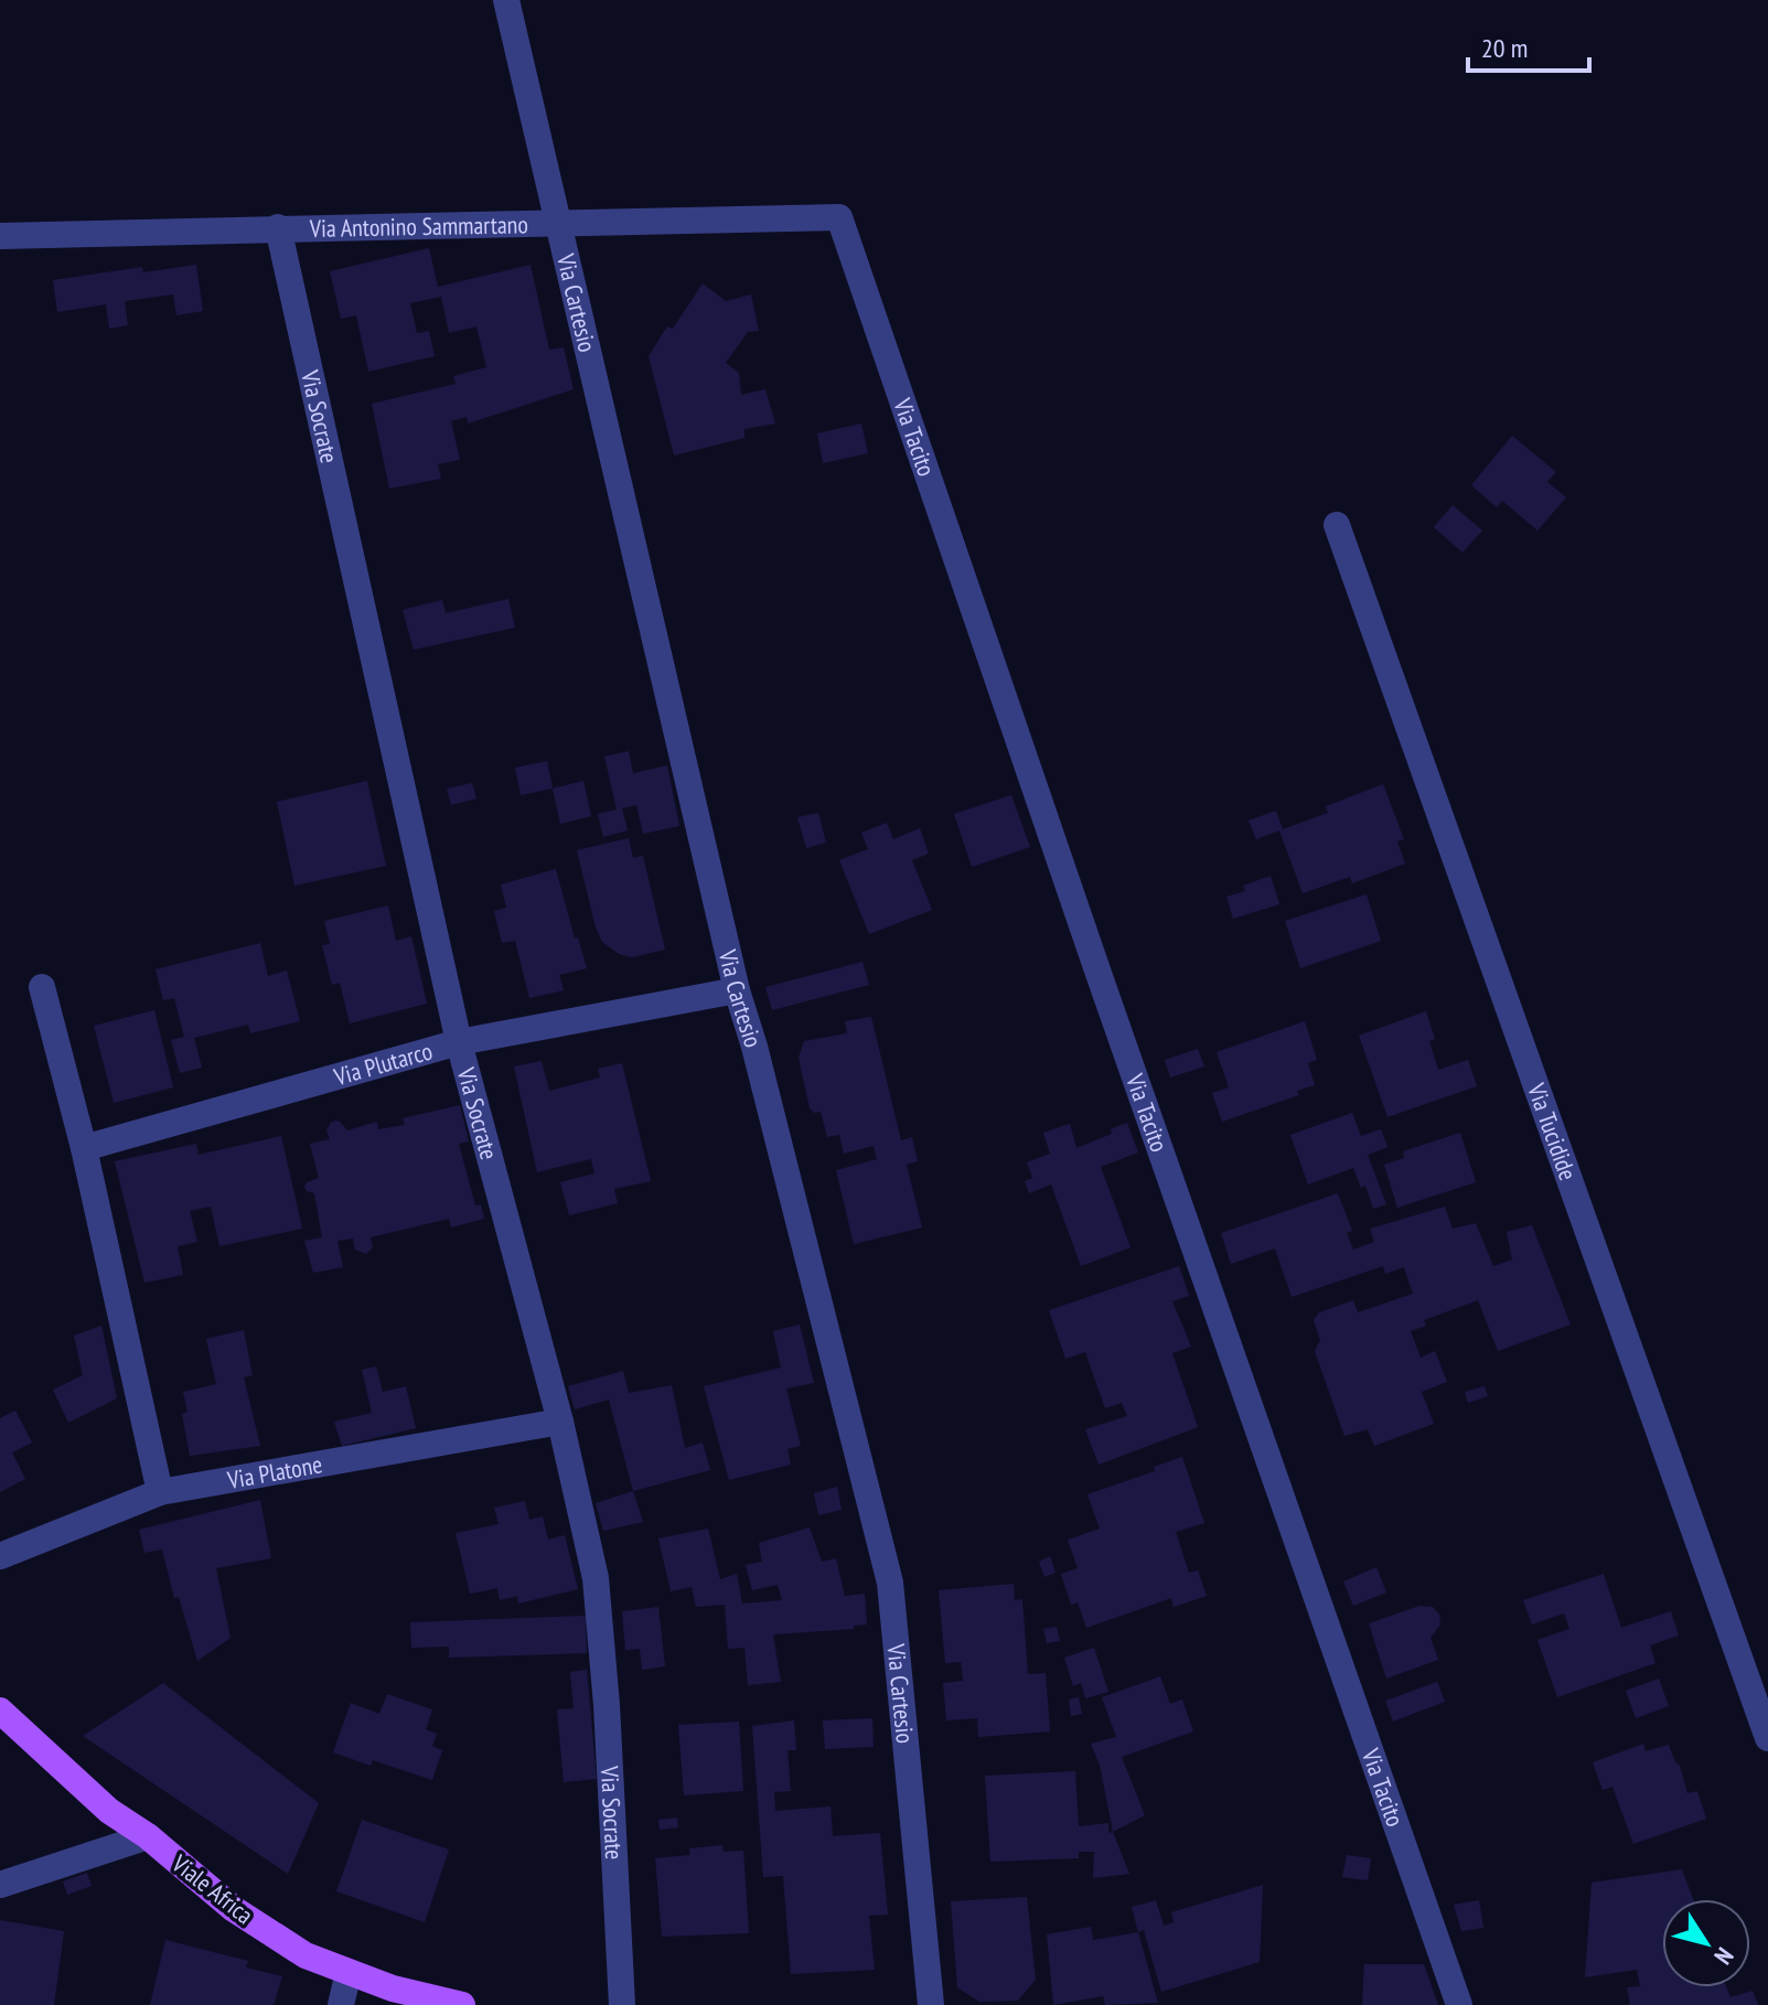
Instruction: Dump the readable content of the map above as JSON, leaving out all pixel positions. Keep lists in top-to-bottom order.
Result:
{
  "streets": {
    "main road": ["Viale Africa"],
    "street": [
      "Via Antonino Sammartano",
      "Via Cartesio",
      "Via Socrate",
      "Via Tacito",
      "Via Plutarco",
      "Via Tucidide",
      "Via Platone"
    ]
  },
  "crossings": [
    ["Via Antonino Sammartano", "Via Cartesio"],
    ["Via Antonino Sammartano", "Via Socrate"],
    ["Via Antonino Sammartano", "Via Tacito"],
    ["Via Cartesio", "Via Plutarco"],
    ["Via Socrate", "Via Plutarco"],
    ["Via Socrate", "Via Platone"]
  ],
  "scale_bar": "20 m",
  "north": "bottom right"
}
